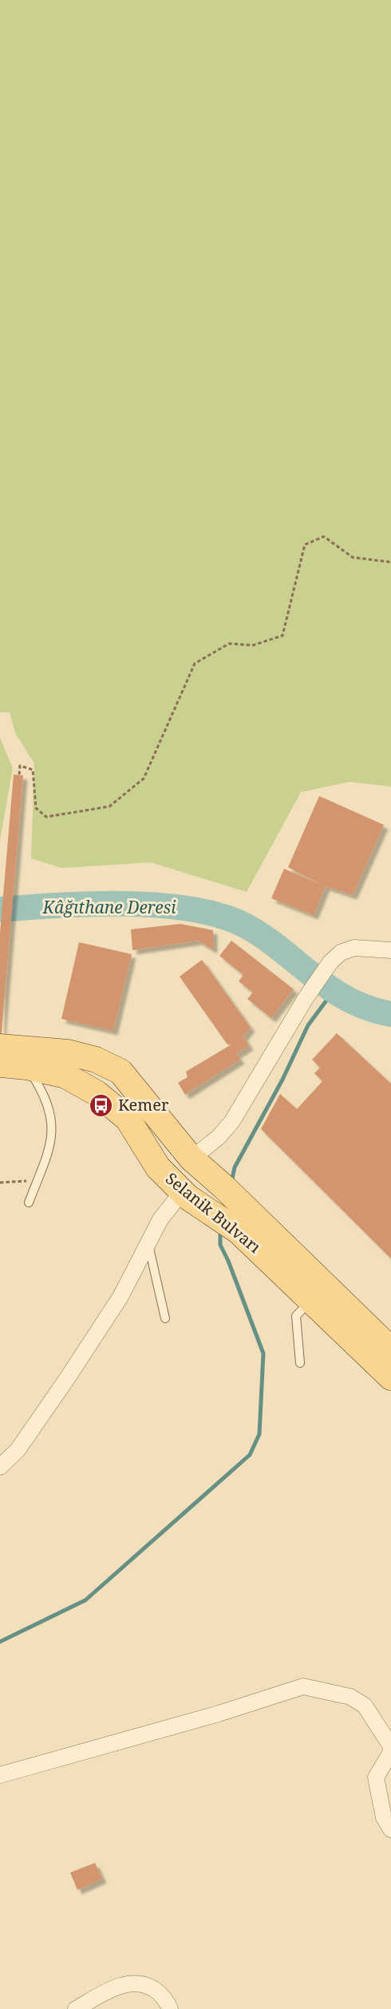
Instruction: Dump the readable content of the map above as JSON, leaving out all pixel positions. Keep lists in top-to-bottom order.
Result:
{
  "streets": {
    "main road": ["Selanik Bulvarı"]
  },
  "water": ["Kâğıthane Deresi"],
  "places": {
    "bus stop": ["Kemer"]
  }
}
